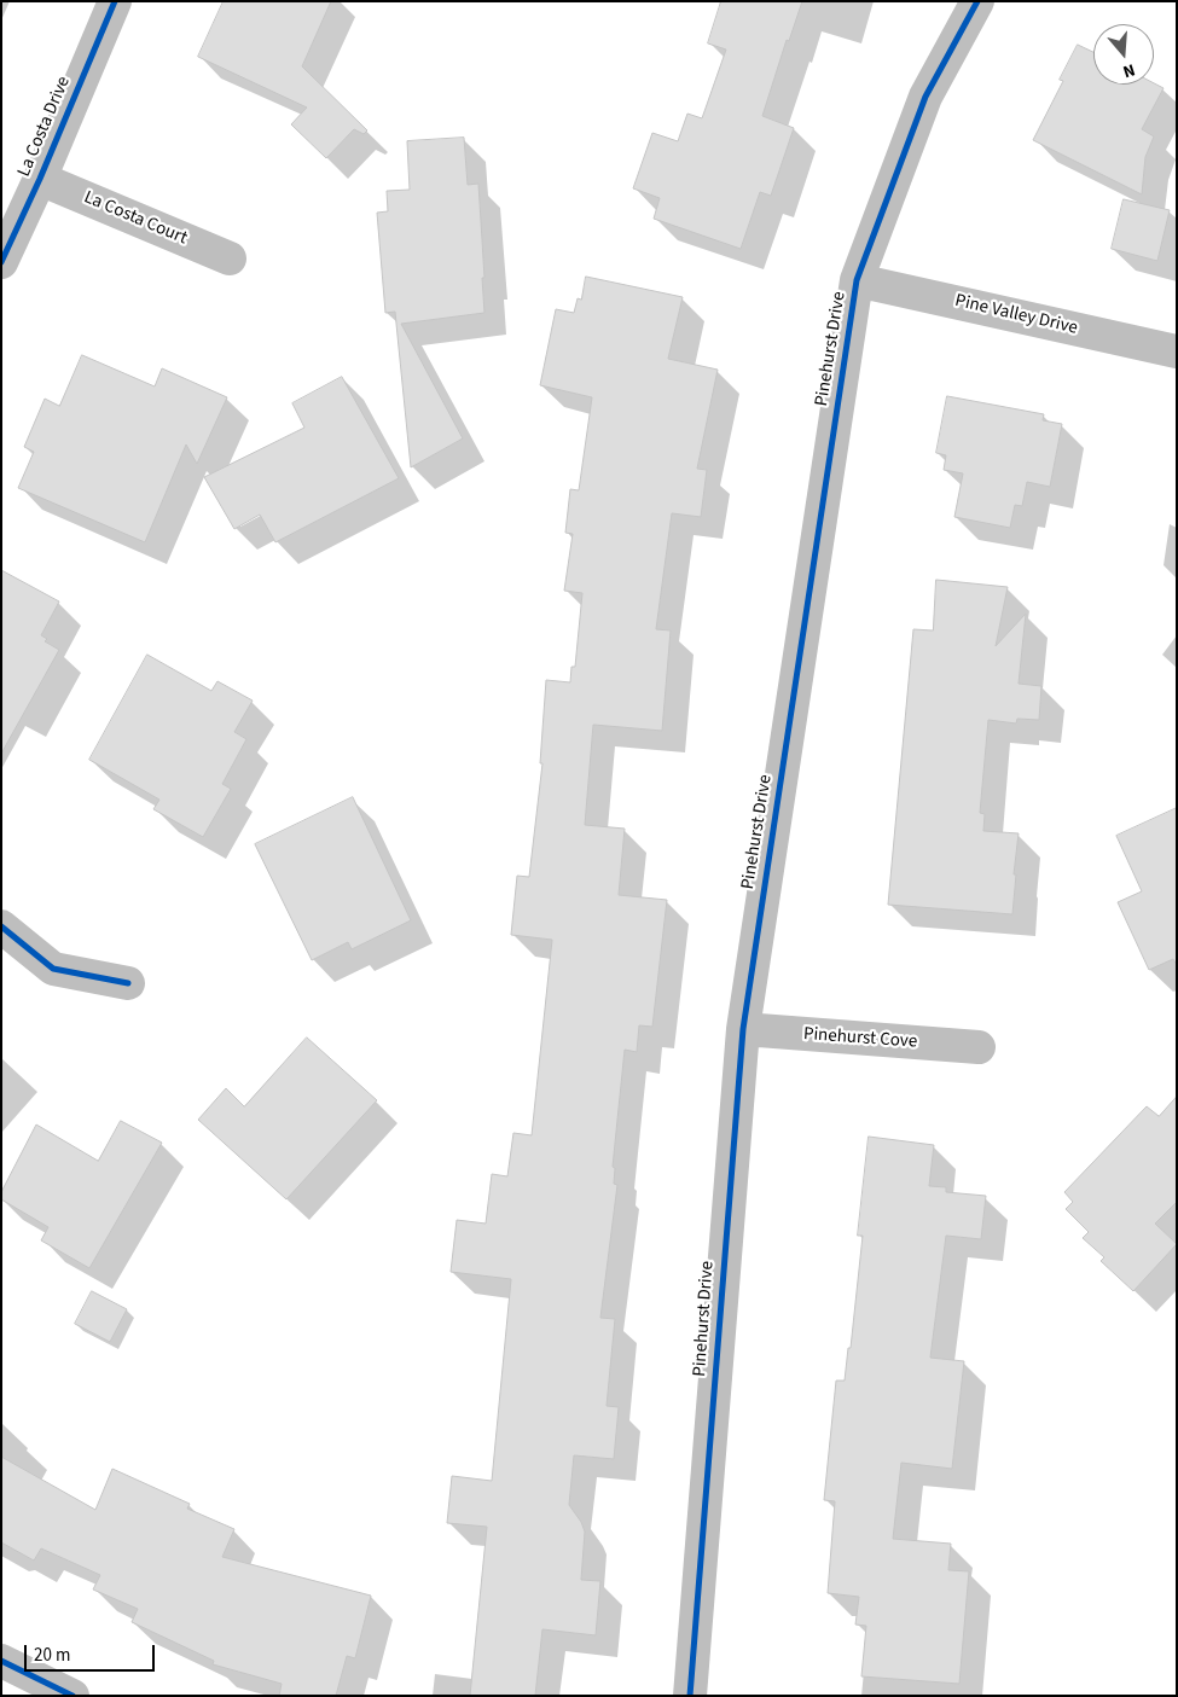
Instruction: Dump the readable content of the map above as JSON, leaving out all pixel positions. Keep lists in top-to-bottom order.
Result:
{
  "streets": {
    "street": [
      "La Costa Drive",
      "La Costa Court",
      "Pine Valley Drive",
      "Pinehurst Drive",
      "Pinehurst Cove"
    ]
  },
  "crossings": [
    ["La Costa Drive", "La Costa Court"],
    ["Pine Valley Drive", "Pinehurst Drive"],
    ["Pinehurst Drive", "Pinehurst Cove"]
  ],
  "scale_bar": "20 m",
  "north": "bottom"
}
